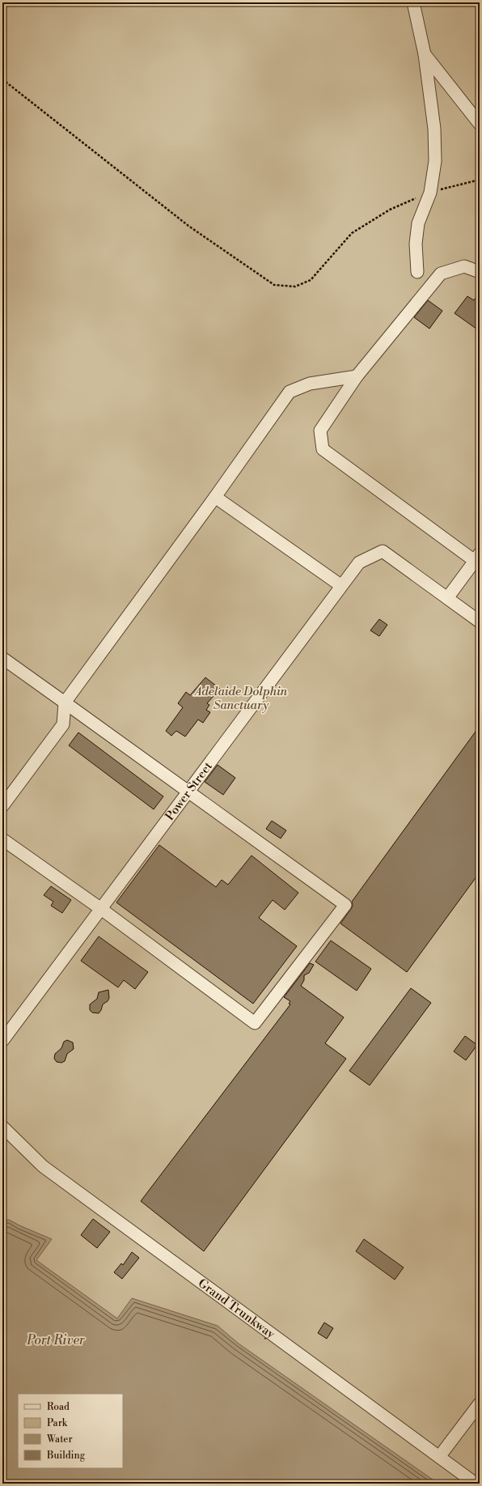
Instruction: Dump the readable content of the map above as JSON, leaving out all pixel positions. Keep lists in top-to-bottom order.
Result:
{
  "streets": {
    "lane": ["Power Street", "Grand Trunkway"]
  },
  "water": ["Port River"],
  "parks": ["Adelaide Dolphin Sanctuary"],
  "legend": [
    "Road",
    "Park",
    "Water",
    "Building"
  ]
}
